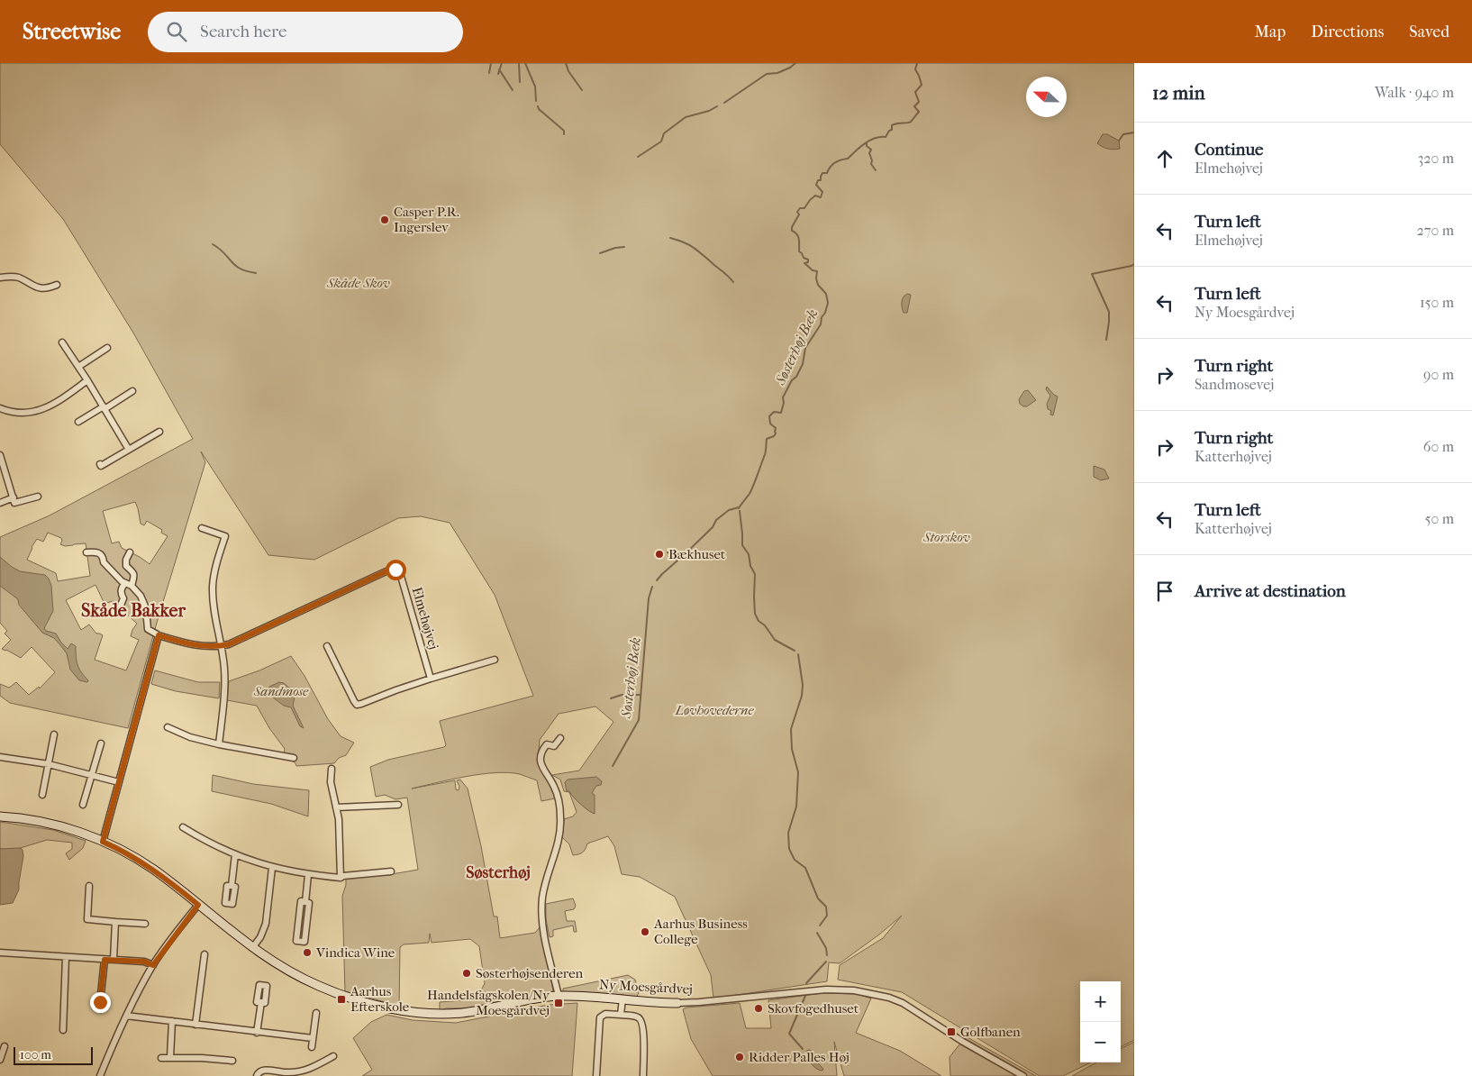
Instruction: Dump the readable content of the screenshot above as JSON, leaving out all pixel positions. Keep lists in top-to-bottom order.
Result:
{
  "streets": {
    "street": ["Elmehøjvej", "Ny Moesgårdvej"]
  },
  "districts": ["Skåde Bakker", "Søsterhøj"],
  "water": ["Søsterhøj Bæk"],
  "parks": [
    "Skåde Skov",
    "Storskov",
    "Sandmose",
    "Løvhovederne"
  ],
  "places": {
    "other": [
      "Casper P.R. Ingerslev",
      "Bækhuset",
      "Aarhus Business College",
      "Vindica Wine",
      "Søsterhøjsenderen",
      "Skovfogedhuset",
      "Ridder Palles Høj"
    ],
    "transit": ["Aarhus Efterskole", "Handelsfagskolen/Ny Moesgårdvej", "Golfbanen"]
  },
  "scale_bar": "100 m",
  "north": "left",
  "page": {
    "header": "Streetwise",
    "search": "Search here",
    "nav": ["Map", "Directions", "Saved"],
    "heading": ["12 min", "Walk · 940 m"],
    "list": [
      ["Continue", "Elmehøjvej", "320 m"],
      ["Turn left", "Elmehøjvej", "270 m"],
      ["Turn left", "Ny Moesgårdvej", "150 m"],
      ["Turn right", "Sandmosevej", "90 m"],
      ["Turn right", "Katterhøjvej", "60 m"],
      ["Turn left", "Katterhøjvej", "50 m"],
      "Arrive at destination"
    ],
    "map_buttons": ["+", "−"],
    "scale": "100 m"
  }
}
